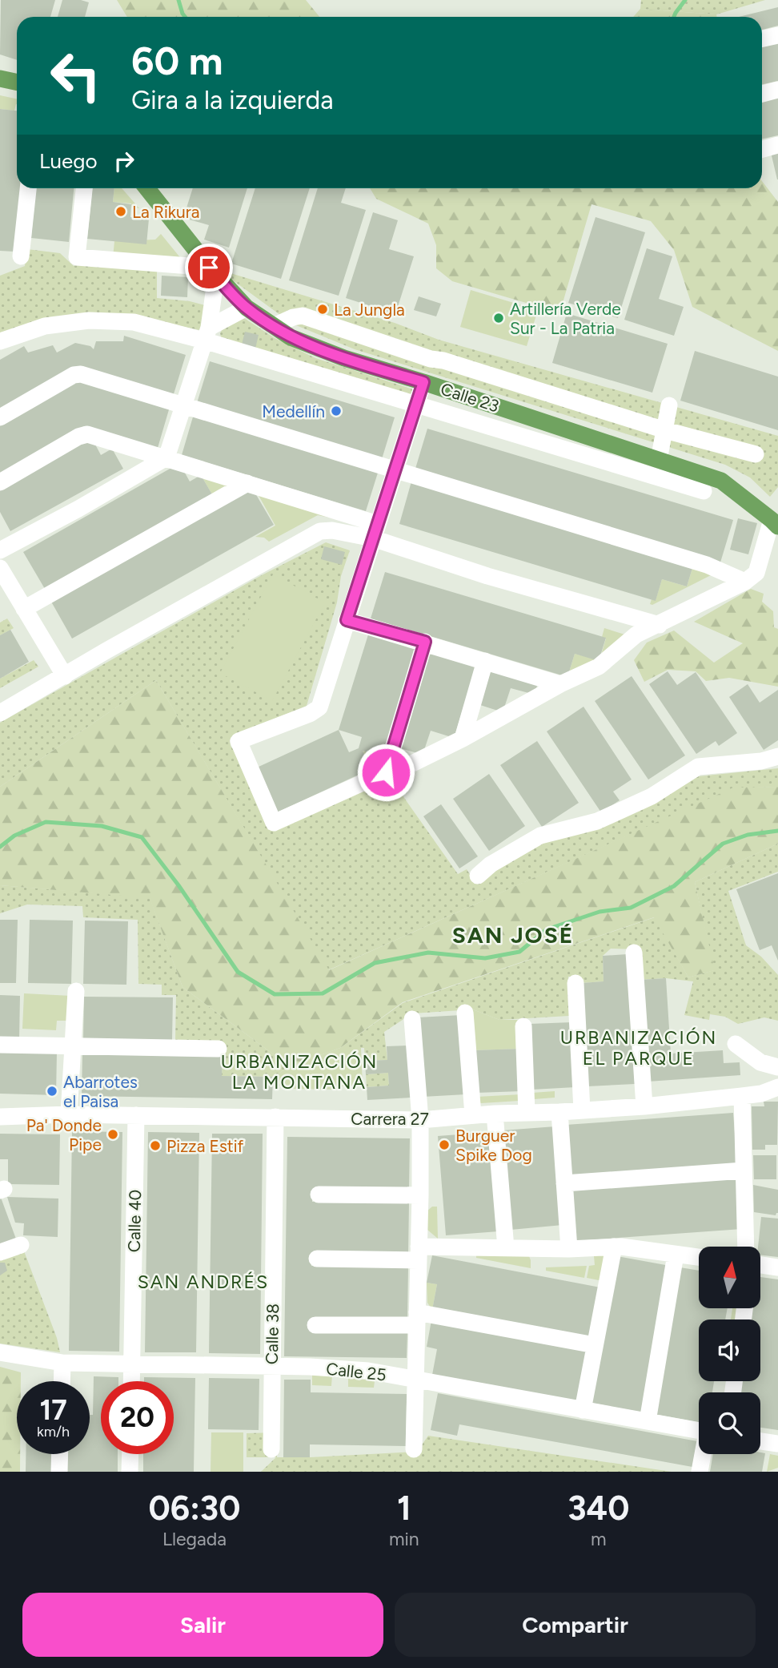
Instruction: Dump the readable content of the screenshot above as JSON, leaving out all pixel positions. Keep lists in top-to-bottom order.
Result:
{
  "streets": {
    "main road": ["Calle 23"],
    "street": [
      "Carrera 27",
      "Calle 40",
      "Calle 38",
      "Calle 25"
    ]
  },
  "crossings": [
    ["Carrera 27", "Calle 40"],
    ["Carrera 27", "Calle 38"],
    ["Calle 40", "Calle 25"],
    ["Calle 38", "Calle 25"]
  ],
  "districts": [
    "SAN JOSÉ",
    "URBANIZACIÓN EL PARQUE",
    "URBANIZACIÓN LA MONTANA",
    "SAN ANDRÉS"
  ],
  "places": [
    "La Rikura",
    "La Jungla",
    "Artillería Verde Sur - La Patria",
    "Medellín",
    "Abarrotes el Paisa",
    "Pa' Donde Pipe",
    "Burguer Spike Dog",
    "Pizza Estif"
  ],
  "north": "top",
  "page": {
    "turn": ["60 m", "Gira a la izquierda"],
    "then": "Luego",
    "speed": "17 km/h",
    "limit": "20",
    "eta": [
      "06:30",
      "Llegada",
      "1",
      "min",
      "340",
      "m"
    ],
    "buttons": ["Salir", "Compartir"]
  }
}
